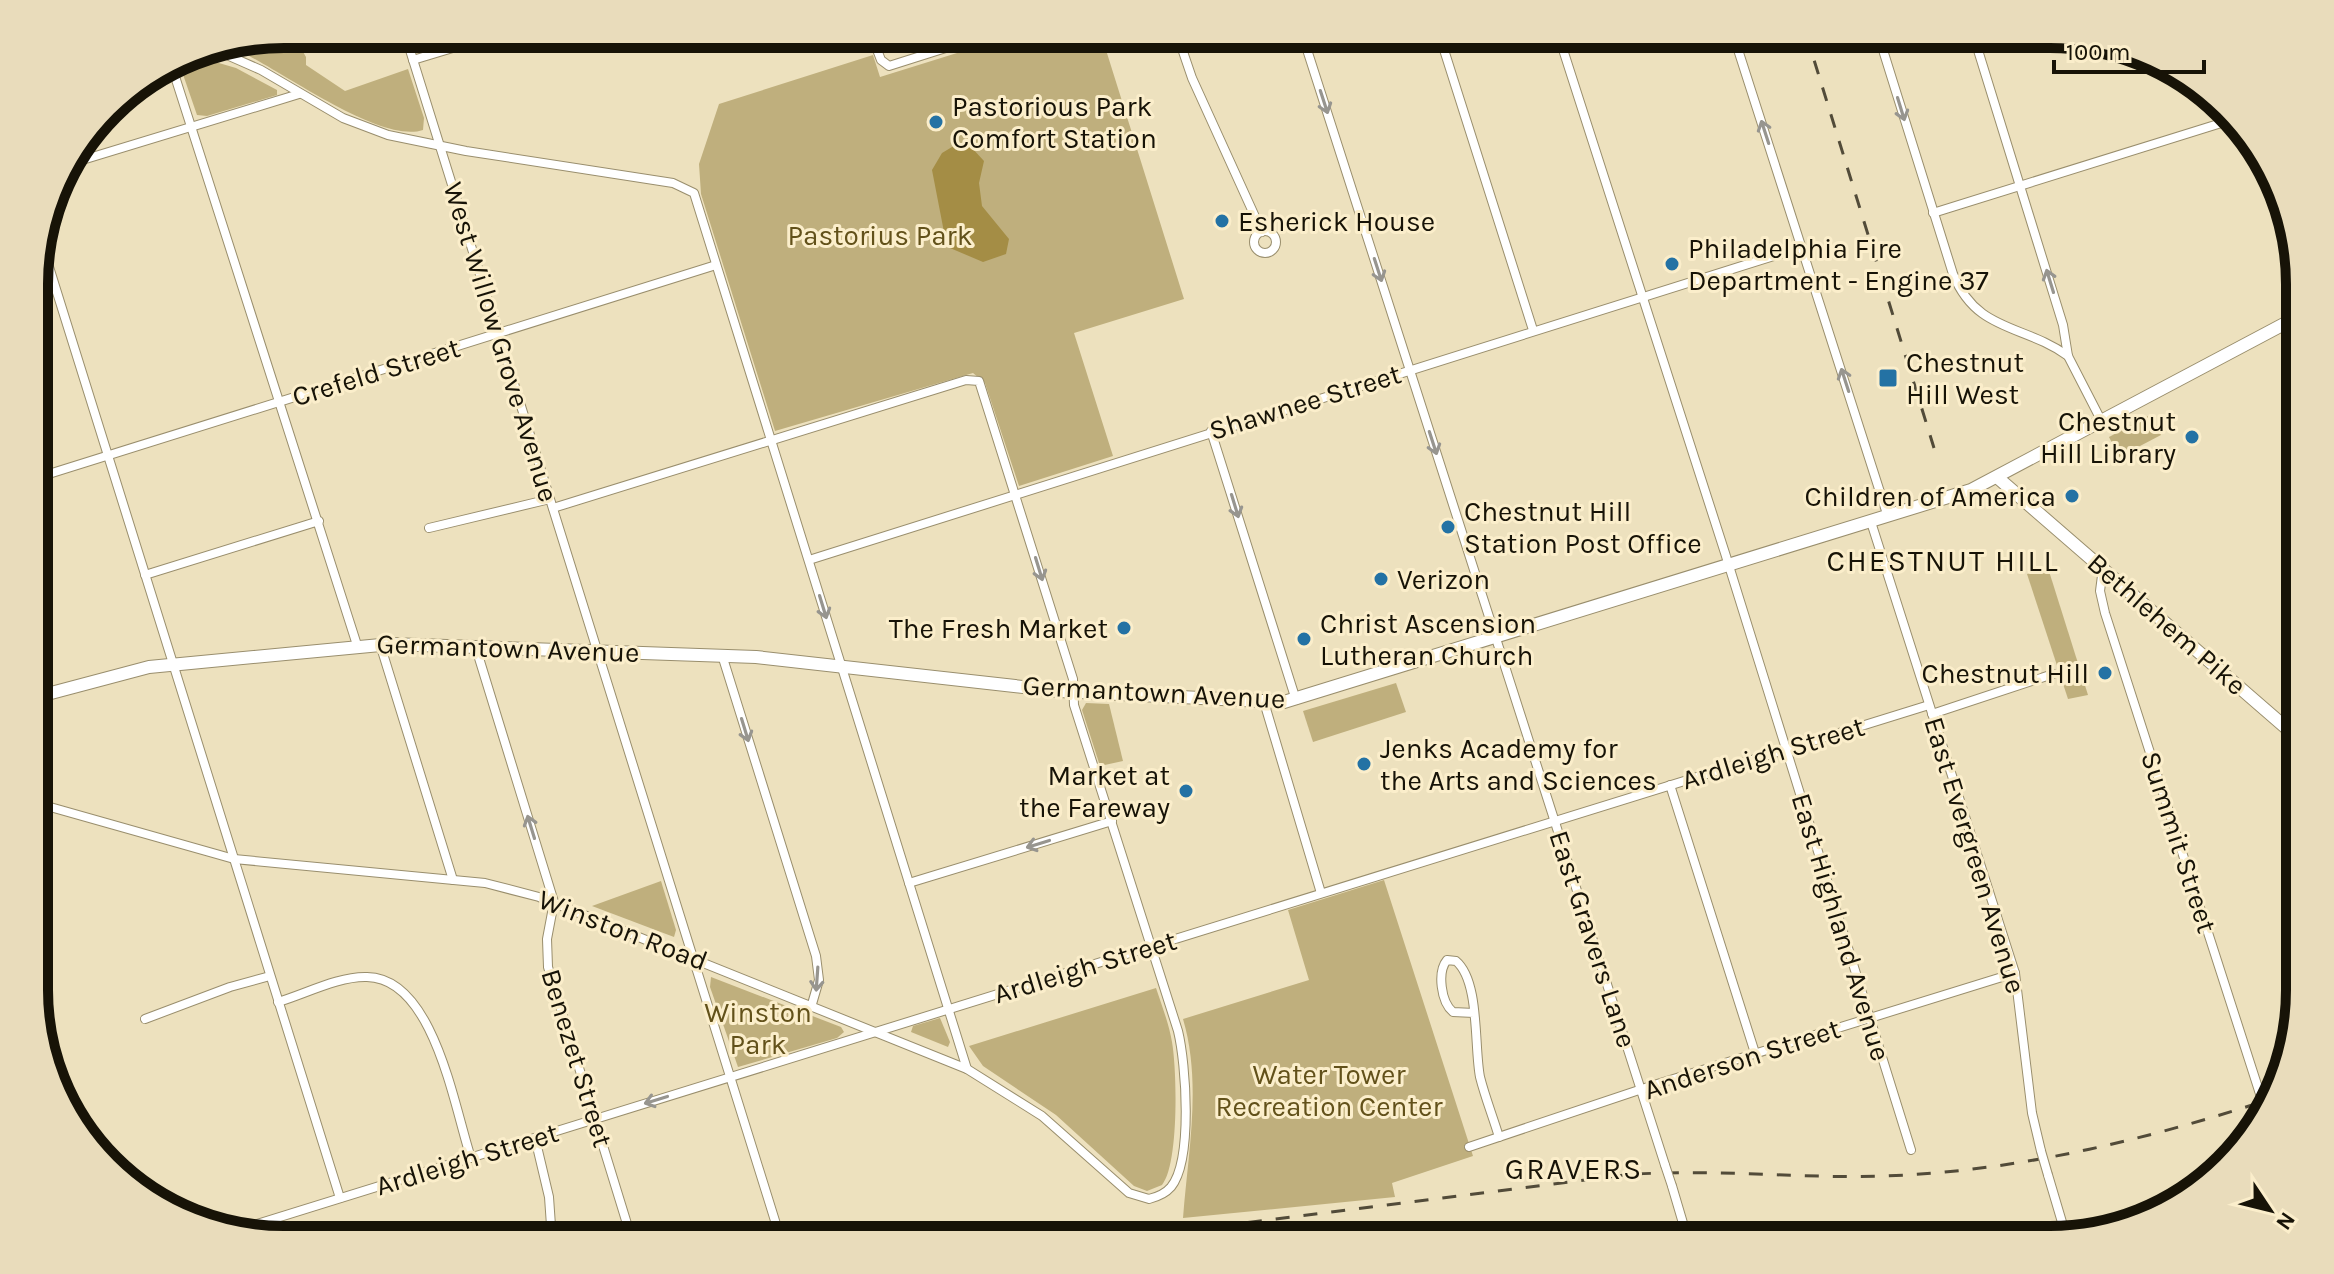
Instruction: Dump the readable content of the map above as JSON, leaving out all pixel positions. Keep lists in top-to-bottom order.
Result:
{
  "streets": {
    "main road": ["Bethlehem Pike", "Germantown Avenue"],
    "street": [
      "West Willow Grove Avenue",
      "Crefeld Street",
      "Shawnee Street",
      "Ardleigh Street",
      "Summit Street",
      "East Evergreen Avenue",
      "East Highland Avenue",
      "Winston Road",
      "East Gravers Lane",
      "Benezet Street",
      "Anderson Street"
    ]
  },
  "crossings": [
    ["West Willow Grove Avenue", "Crefeld Street"],
    ["West Willow Grove Avenue", "Germantown Avenue"],
    ["West Willow Grove Avenue", "Ardleigh Street"],
    ["West Willow Grove Avenue", "Winston Road"],
    ["Shawnee Street", "East Highland Avenue"],
    ["Shawnee Street", "East Gravers Lane"],
    ["Bethlehem Pike", "Germantown Avenue"],
    ["Bethlehem Pike", "Summit Street"],
    ["Germantown Avenue", "East Evergreen Avenue"],
    ["Germantown Avenue", "East Highland Avenue"],
    ["Germantown Avenue", "East Gravers Lane"],
    ["Germantown Avenue", "Benezet Street"],
    ["Ardleigh Street", "East Evergreen Avenue"],
    ["Ardleigh Street", "East Highland Avenue"],
    ["Ardleigh Street", "Winston Road"],
    ["Ardleigh Street", "East Gravers Lane"],
    ["Ardleigh Street", "Benezet Street"],
    ["East Evergreen Avenue", "Anderson Street"],
    ["East Highland Avenue", "Anderson Street"],
    ["Winston Road", "Benezet Street"],
    ["East Gravers Lane", "Anderson Street"]
  ],
  "one_way": ["East Gravers Lane", "Benezet Street"],
  "districts": ["CHESTNUT HILL", "GRAVERS"],
  "parks": ["Pastorius Park", "Winston Park", "Water Tower Recreation Center"],
  "places": {
    "other": [
      "Pastorious Park Comfort Station",
      "Esherick House",
      "Philadelphia Fire Department - Engine 37",
      "Chestnut Hill Library",
      "Children of America",
      "Chestnut Hill Station Post Office",
      "Verizon",
      "The Fresh Market",
      "Christ Ascension Lutheran Church",
      "Chestnut Hill",
      "Jenks Academy for the Arts and Sciences",
      "Market at the Fareway"
    ],
    "transit": ["Chestnut Hill West"]
  },
  "scale_bar": "100 m",
  "north": "bottom right"
}
